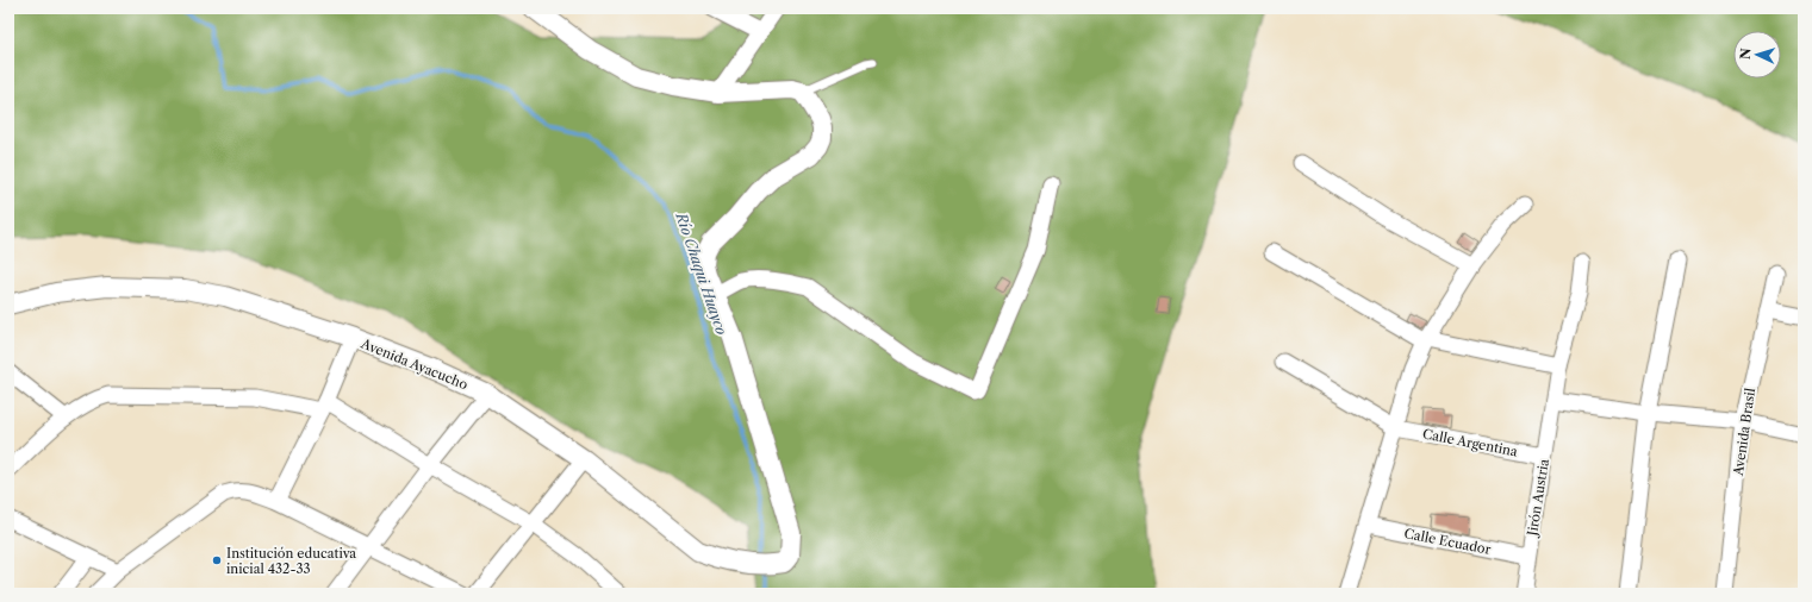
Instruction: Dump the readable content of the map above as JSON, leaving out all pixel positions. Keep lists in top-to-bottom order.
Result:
{
  "streets": {
    "street": [
      "Avenida Ayacucho",
      "Avenida Brasil",
      "Calle Argentina",
      "Jirón Austria",
      "Calle Ecuador"
    ]
  },
  "crossings": [
    ["Calle Argentina", "Jirón Austria"],
    ["Jirón Austria", "Calle Ecuador"]
  ],
  "water": ["Río Chaqui Huayco"],
  "places": ["Institución educativa inicial 432-33"],
  "north": "left"
}
